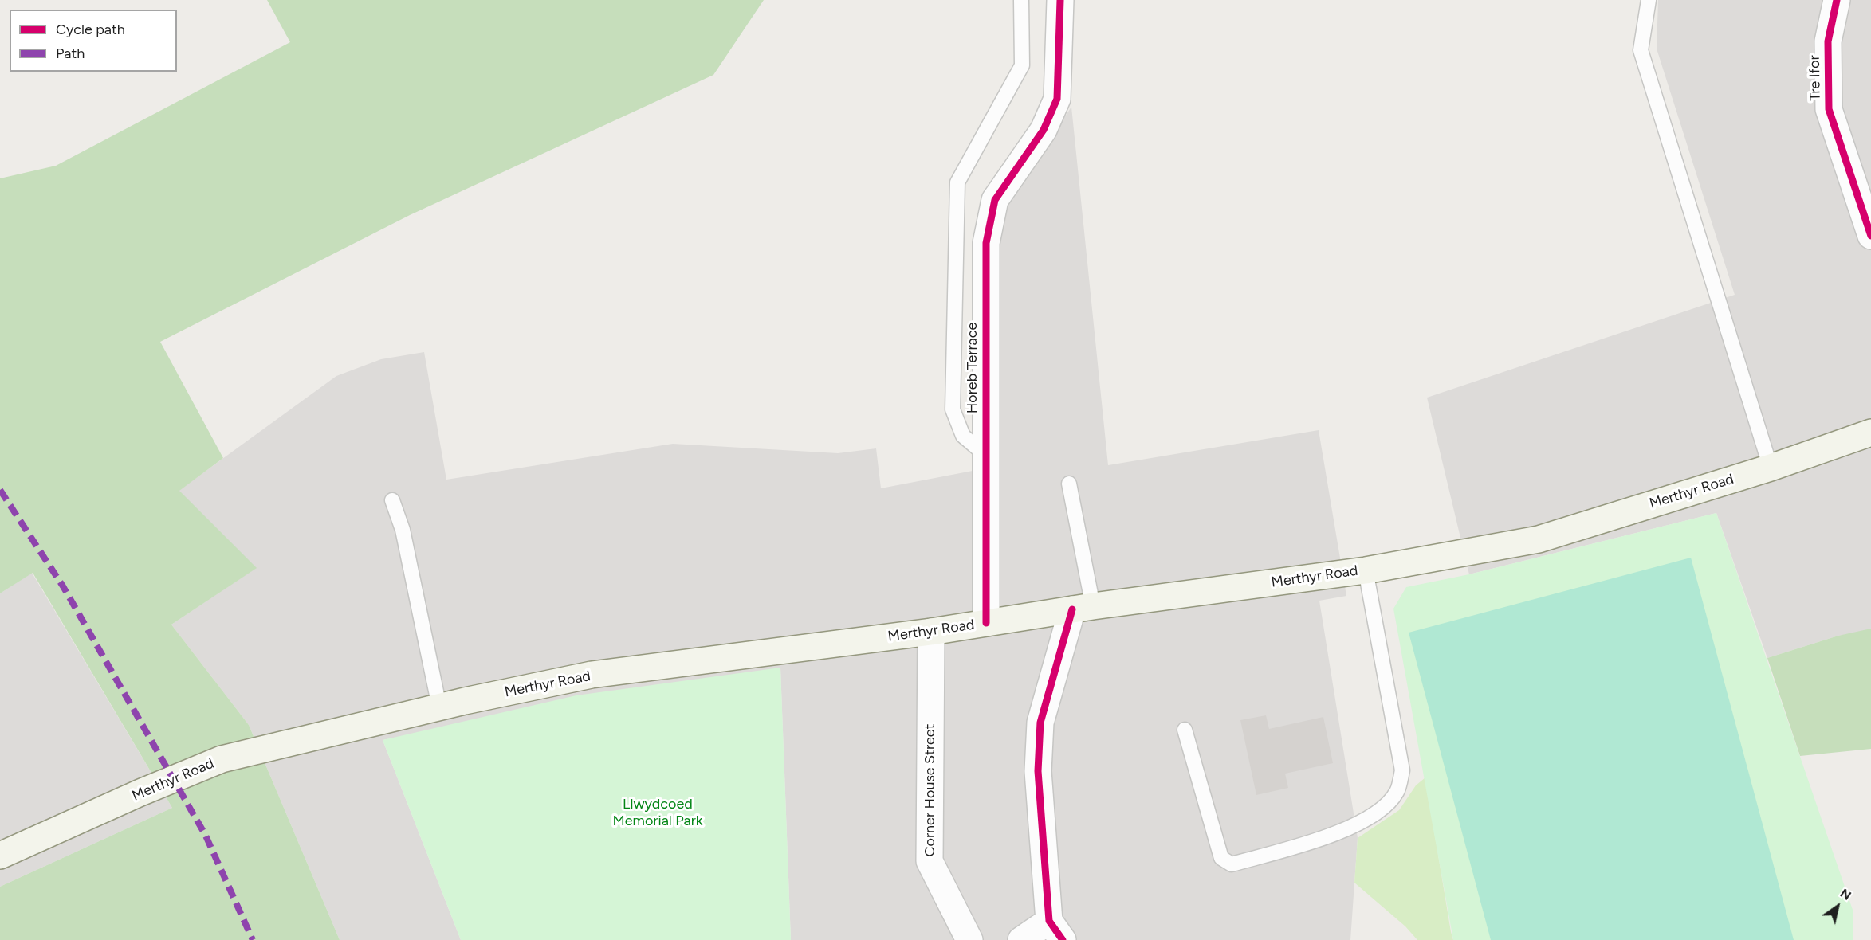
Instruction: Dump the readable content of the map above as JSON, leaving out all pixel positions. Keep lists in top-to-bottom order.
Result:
{
  "streets": {
    "main road": ["Merthyr Road"],
    "street": ["Tre Ifor", "Horeb Terrace", "Corner House Street"]
  },
  "crossings": [
    ["Horeb Terrace", "Merthyr Road"],
    ["Merthyr Road", "Corner House Street"]
  ],
  "parks": ["Llwydcoed Memorial Park"],
  "legend": ["Cycle path", "Path"],
  "north": "top right"
}
